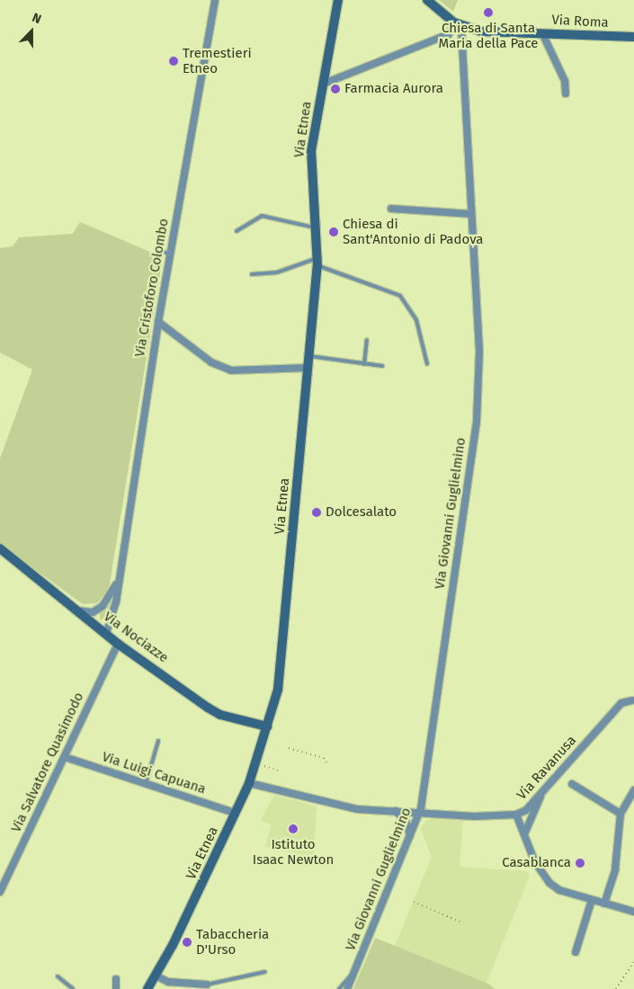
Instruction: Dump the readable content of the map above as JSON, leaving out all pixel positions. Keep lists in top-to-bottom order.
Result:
{
  "streets": {
    "main road": ["Via Roma", "Via Etnea", "Via Nociazze"],
    "street": [
      "Via Cristoforo Colombo",
      "Via Giovanni Guglielmino",
      "Via Salvatore Quasimodo",
      "Via Ravanusa",
      "Via Luigi Capuana"
    ]
  },
  "crossings": [
    ["Via Roma", "Via Giovanni Guglielmino"],
    ["Via Etnea", "Via Nociazze"],
    ["Via Etnea", "Via Ravanusa"],
    ["Via Etnea", "Via Luigi Capuana"],
    ["Via Cristoforo Colombo", "Via Nociazze"],
    ["Via Giovanni Guglielmino", "Via Ravanusa"],
    ["Via Nociazze", "Via Salvatore Quasimodo"],
    ["Via Salvatore Quasimodo", "Via Luigi Capuana"]
  ],
  "places": [
    "Chiesa di Santa Maria della Pace",
    "Tremestieri Etneo",
    "Farmacia Aurora",
    "Chiesa di Sant'Antonio di Padova",
    "Dolcesalato",
    "Istituto Isaac Newton",
    "Casablanca",
    "Tabaccheria D'Urso"
  ],
  "north": "top"
}
